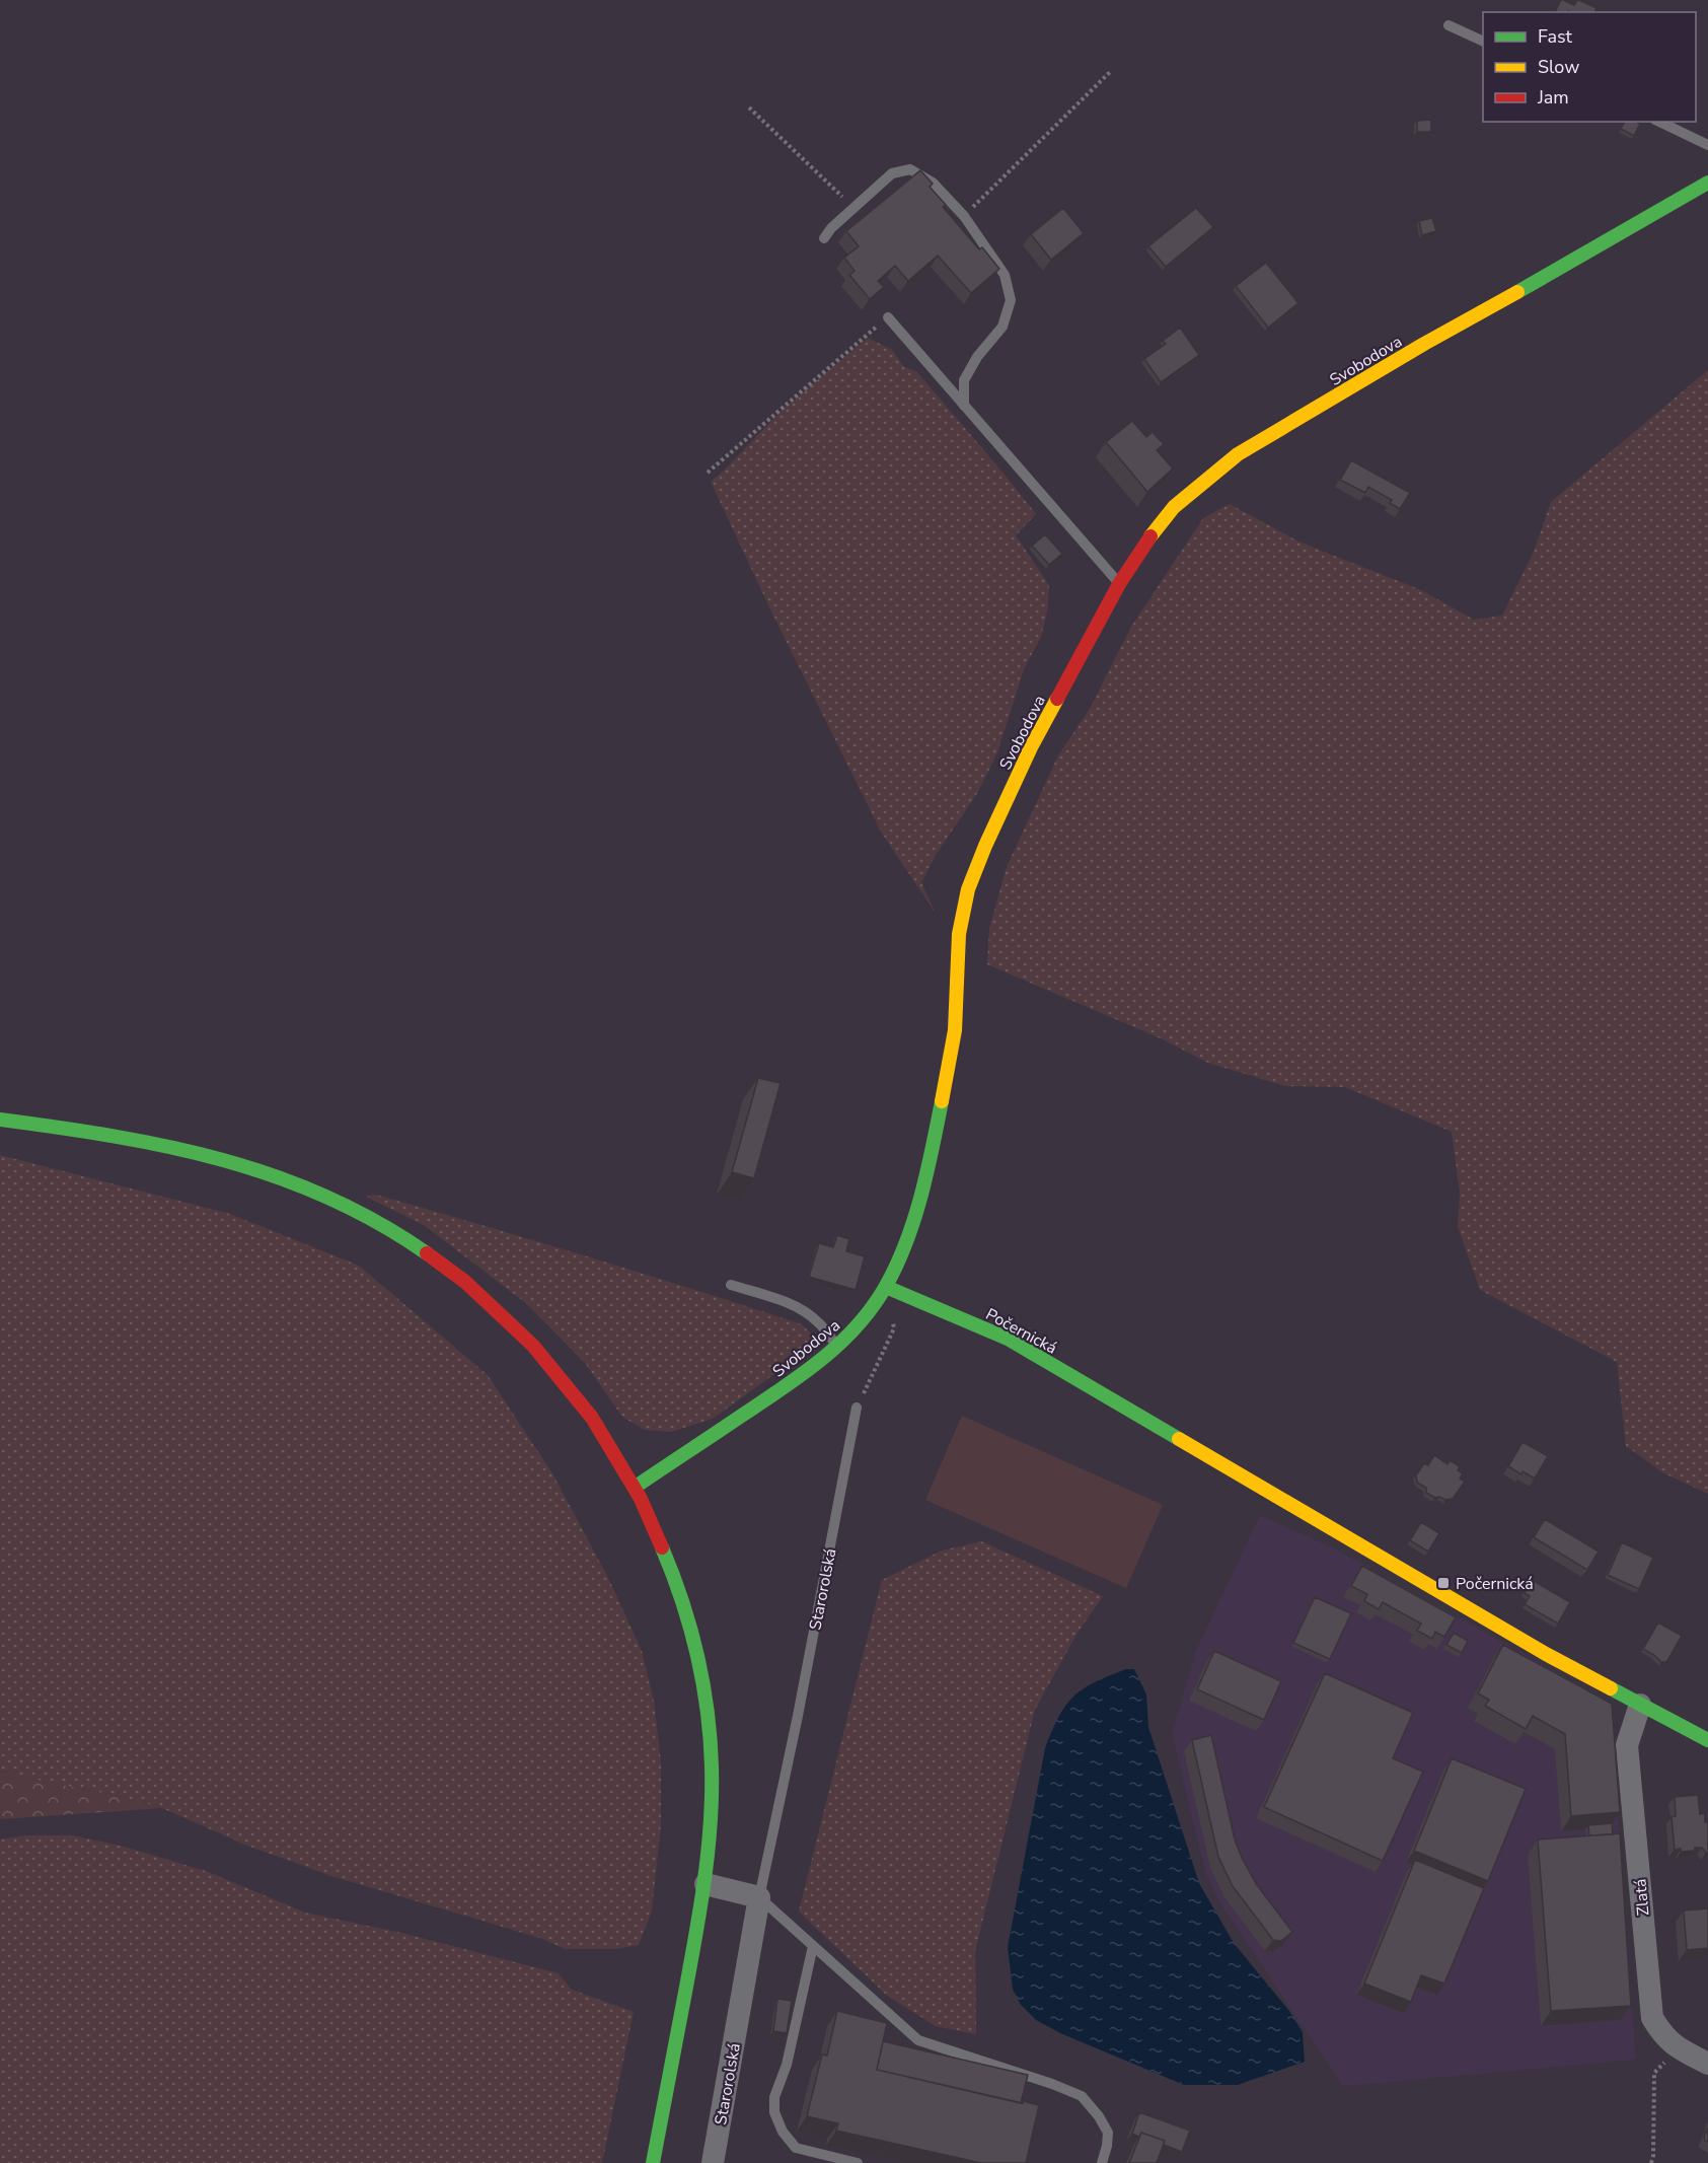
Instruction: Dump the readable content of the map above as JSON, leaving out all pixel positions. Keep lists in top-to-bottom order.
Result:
{
  "streets": {
    "street": [
      "Svobodova",
      "Počernická",
      "Starorolská",
      "Zlatá"
    ]
  },
  "crossings": [
    ["Svobodova", "Počernická"],
    ["Počernická", "Zlatá"]
  ],
  "places": {
    "transit": ["Počernická"]
  },
  "legend": ["Fast", "Slow", "Jam"]
}
